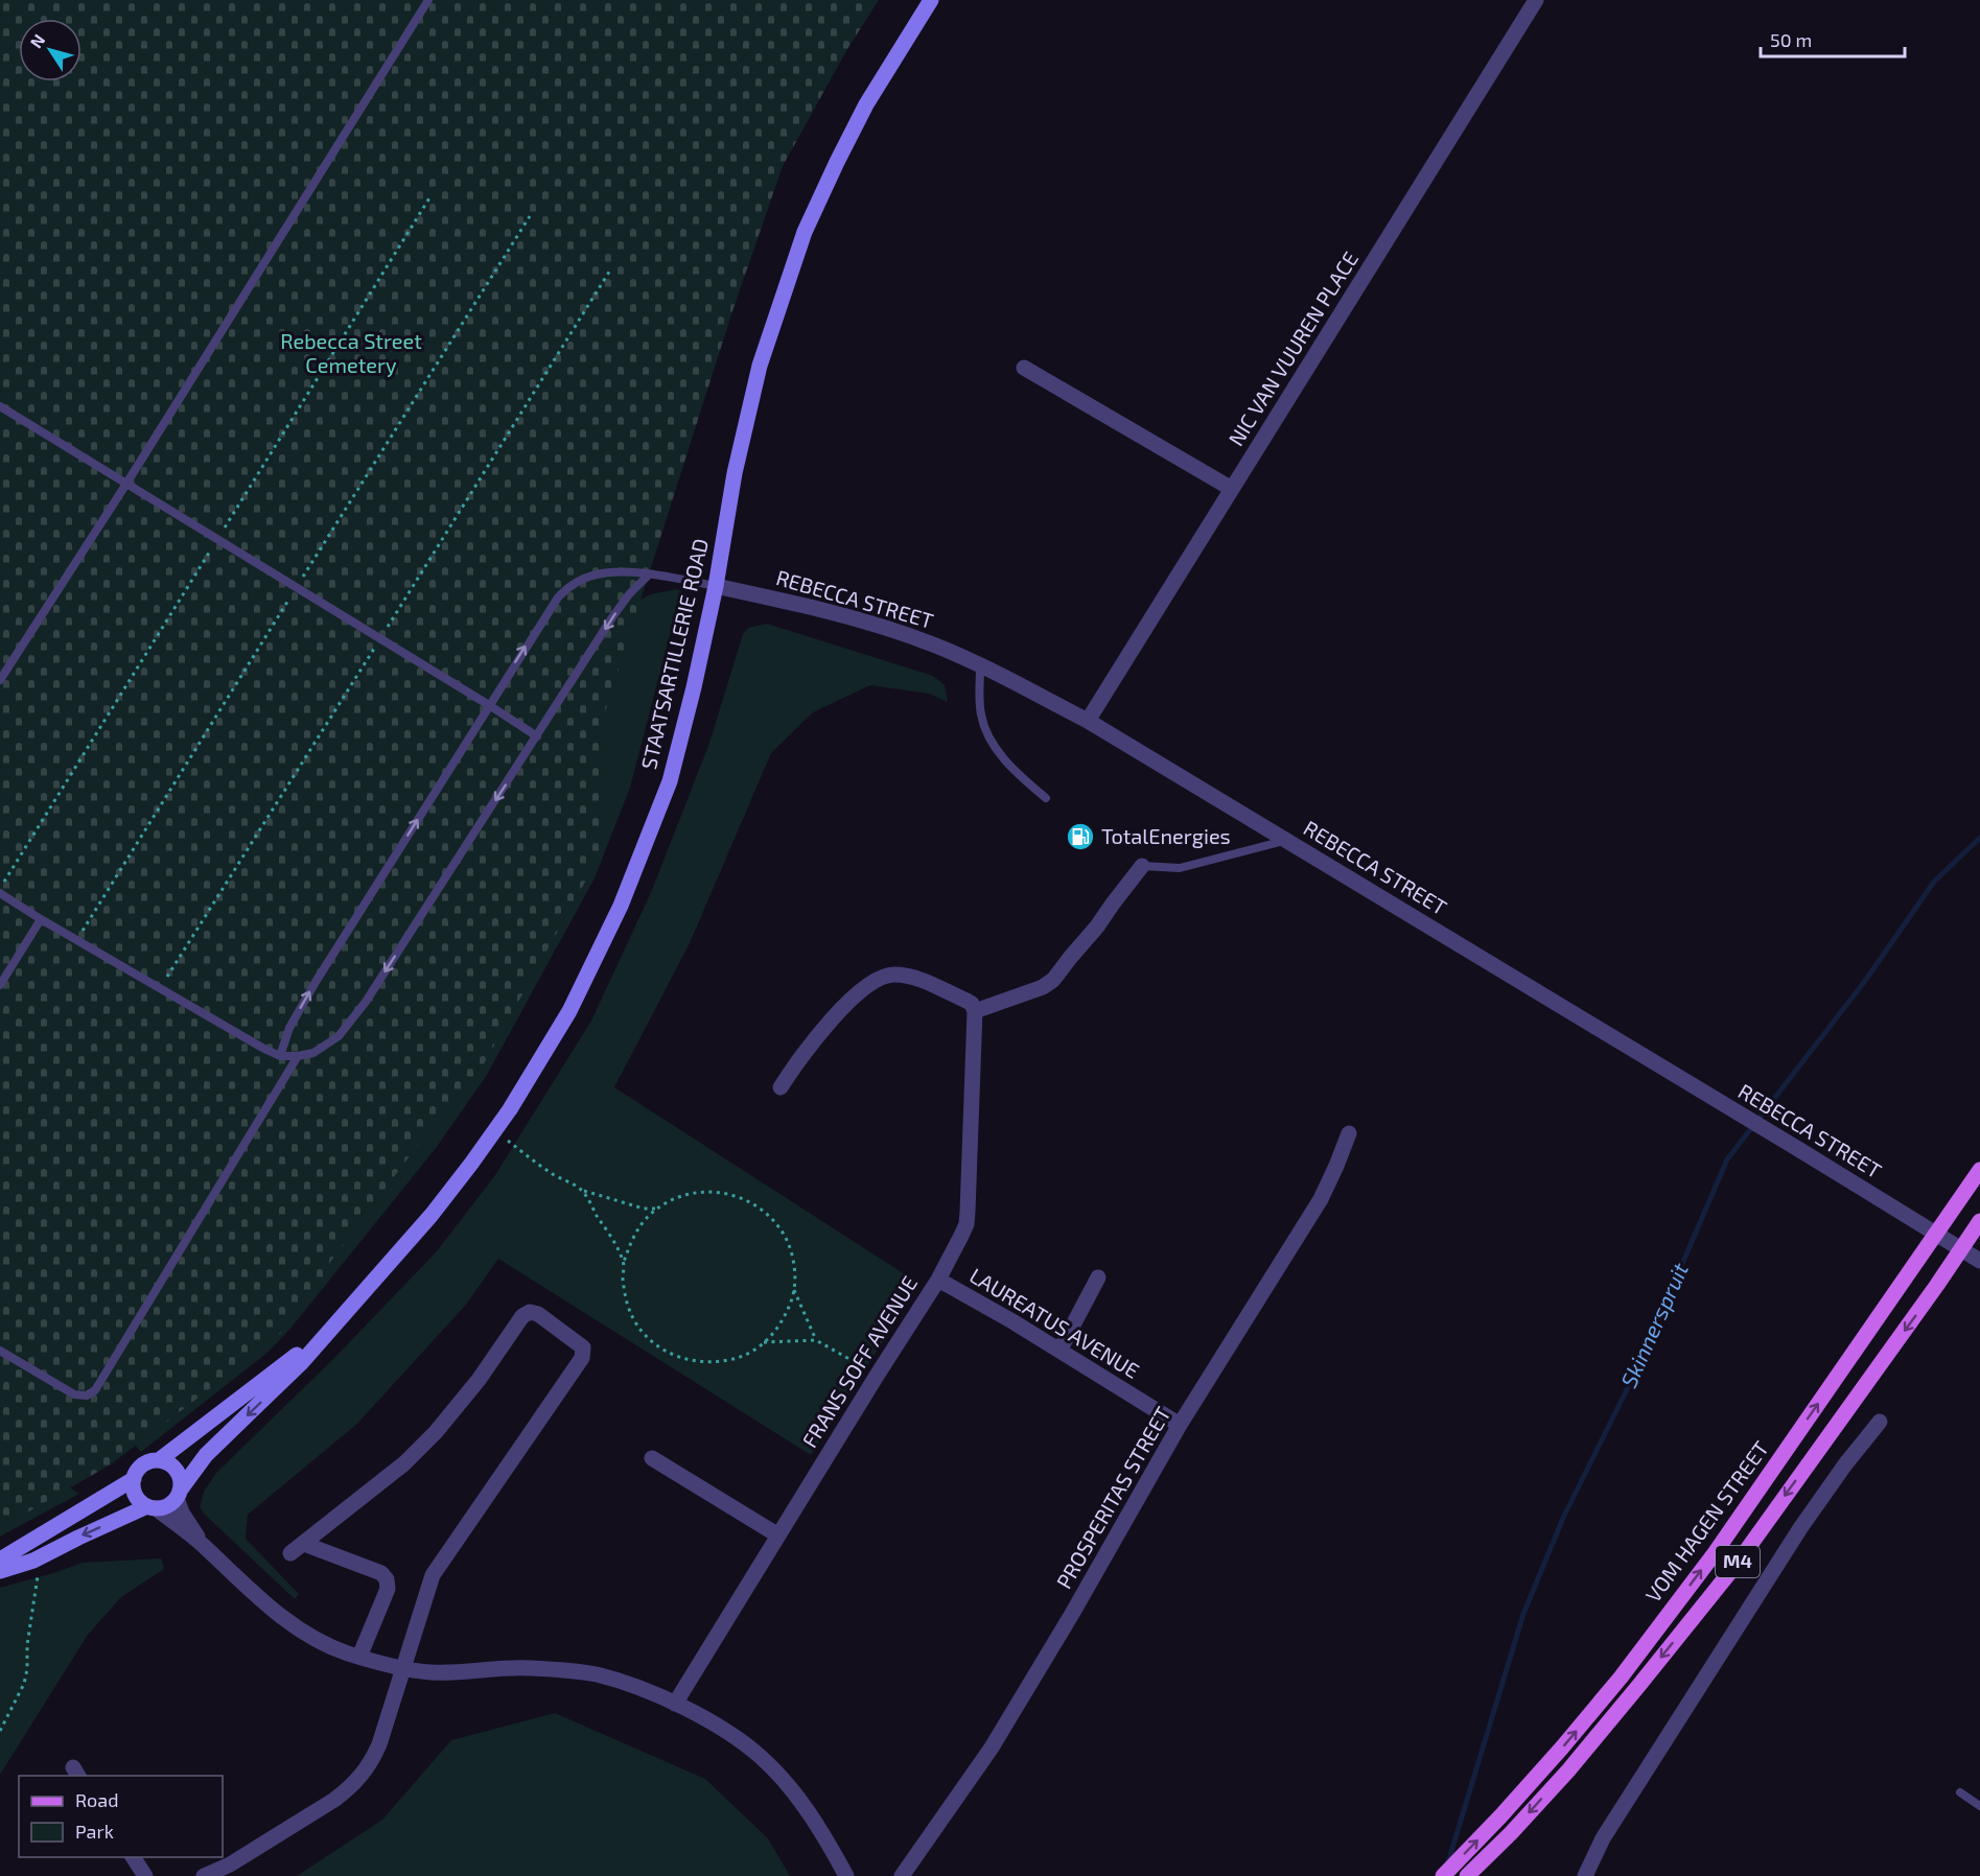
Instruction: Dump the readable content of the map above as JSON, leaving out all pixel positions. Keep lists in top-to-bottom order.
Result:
{
  "streets": {
    "main road": ["VOM HAGEN STREET", "M4"],
    "street": [
      "NIC VAN VUUREN PLACE",
      "REBECCA STREET",
      "STAATSARTILLERIE ROAD",
      "LAUREATUS AVENUE",
      "FRANS SOFF AVENUE",
      "PROSPERITAS STREET"
    ]
  },
  "crossings": [
    ["NIC VAN VUUREN PLACE", "REBECCA STREET"],
    ["REBECCA STREET", "STAATSARTILLERIE ROAD"],
    ["REBECCA STREET", "VOM HAGEN STREET"],
    ["REBECCA STREET", "M4"],
    ["LAUREATUS AVENUE", "FRANS SOFF AVENUE"],
    ["LAUREATUS AVENUE", "PROSPERITAS STREET"]
  ],
  "water": ["Skinnerspruit"],
  "parks": ["Rebecca Street Cemetery"],
  "places": {
    "fuel station": ["TotalEnergies"]
  },
  "legend": ["Road", "Park"],
  "scale_bar": "50 m",
  "north": "top left"
}
